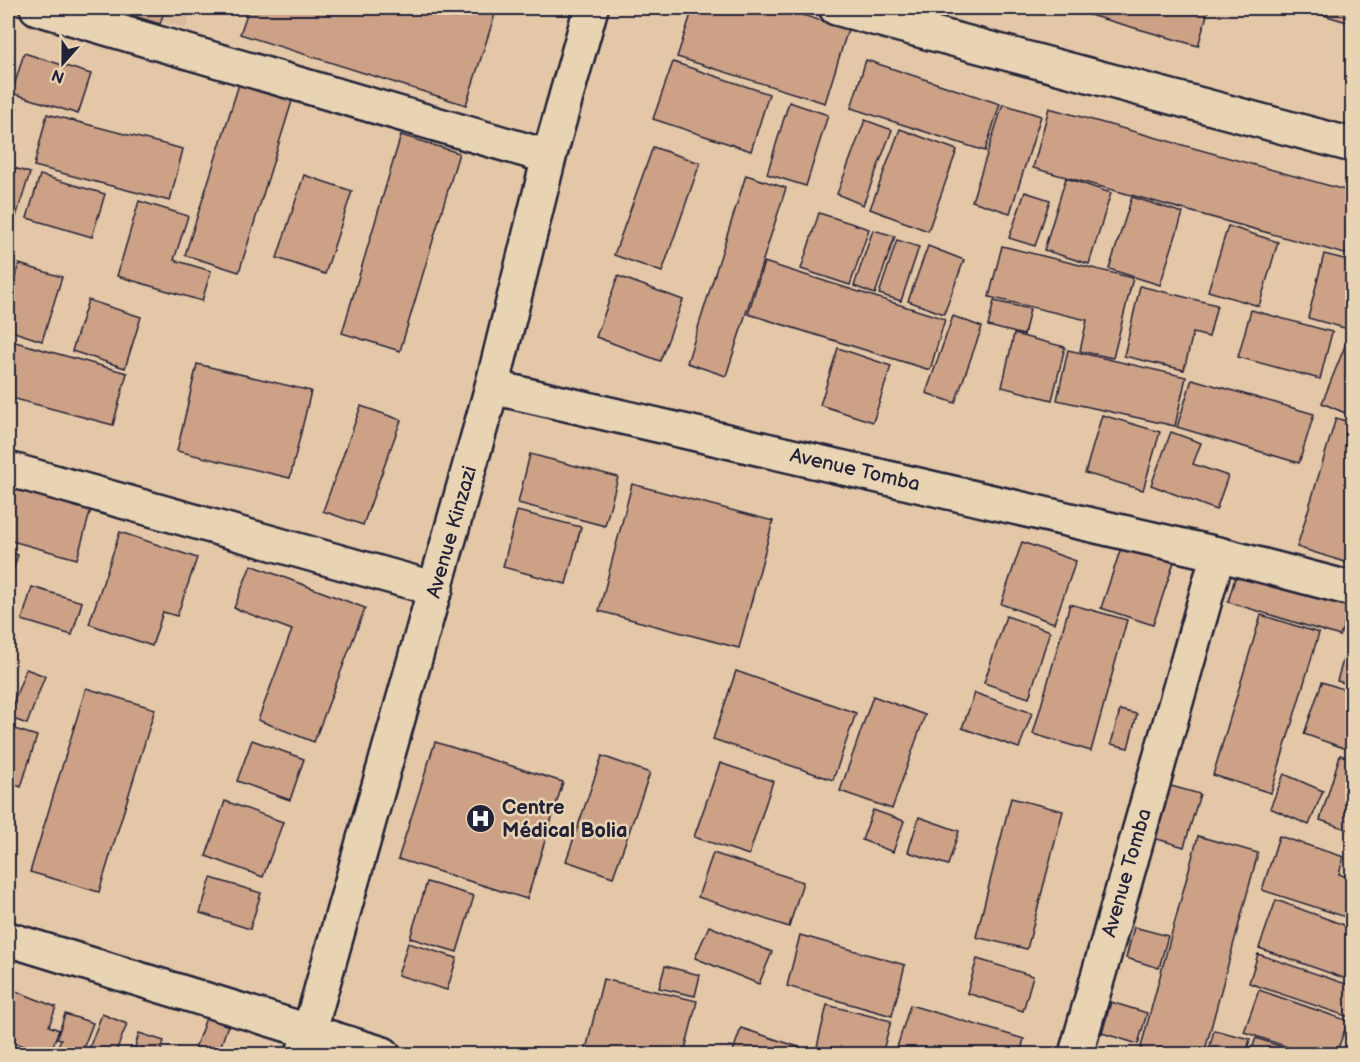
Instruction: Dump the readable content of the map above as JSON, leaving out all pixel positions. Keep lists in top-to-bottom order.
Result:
{
  "streets": {
    "street": ["Avenue Tomba", "Avenue Kinzazi"]
  },
  "crossings": [
    ["Avenue Tomba", "Avenue Kinzazi"]
  ],
  "places": {
    "hospital": ["Centre Médical Bolia"]
  },
  "north": "bottom"
}
